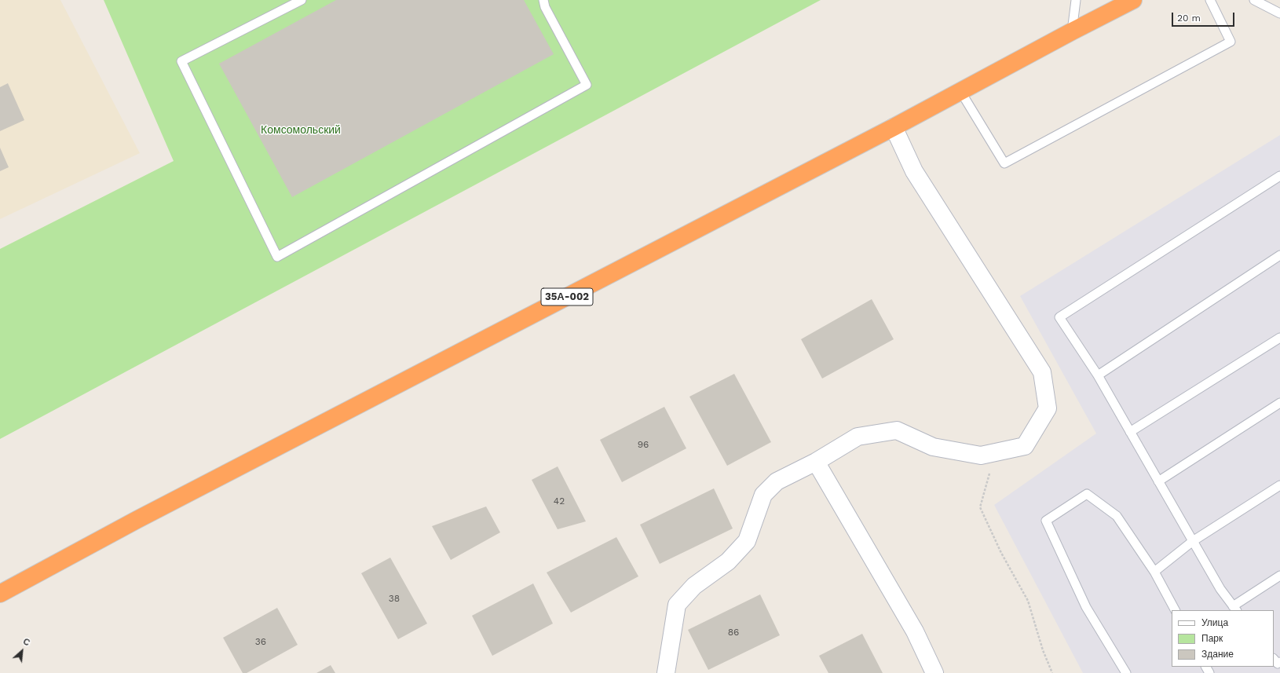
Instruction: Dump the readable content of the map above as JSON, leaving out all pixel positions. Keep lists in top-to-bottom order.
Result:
{
  "streets": {
    "highway": ["35А-002"]
  },
  "parks": ["Комсомольский"],
  "house_numbers": [
    "96",
    "42",
    "38",
    "86",
    "36"
  ],
  "legend": ["Улица", "Парк", "Здание"],
  "scale_bar": "20 m",
  "north": "top right"
}
